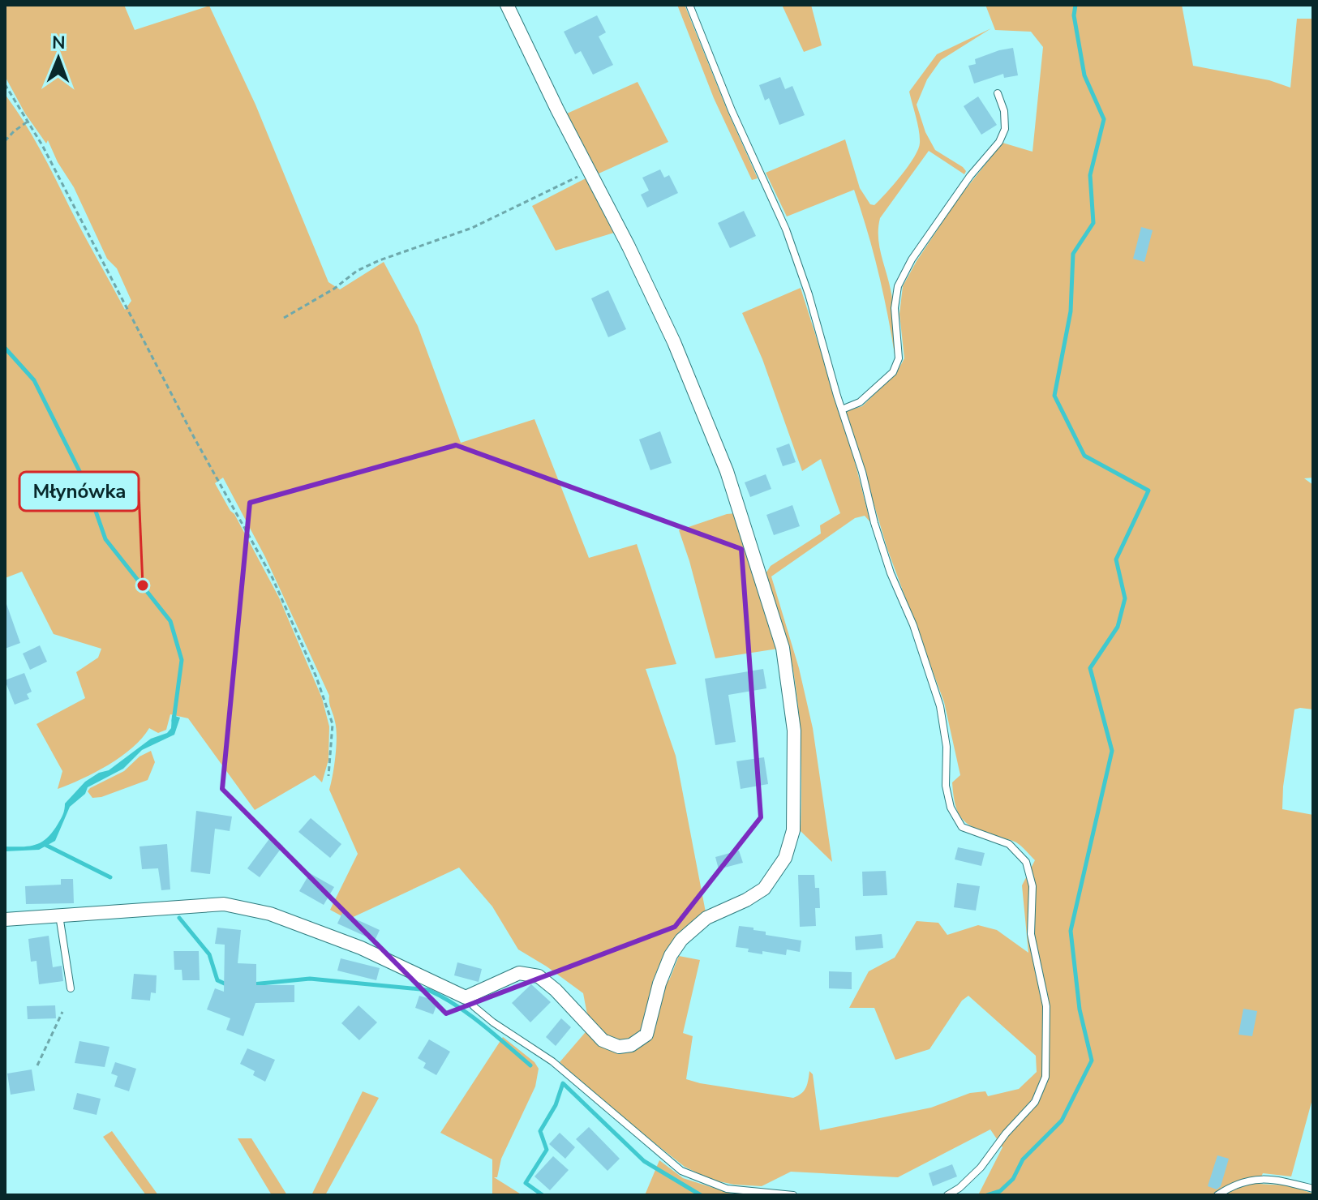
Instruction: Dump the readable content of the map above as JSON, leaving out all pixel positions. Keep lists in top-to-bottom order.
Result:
{
  "places": ["Młynówka"],
  "north": "top"
}
